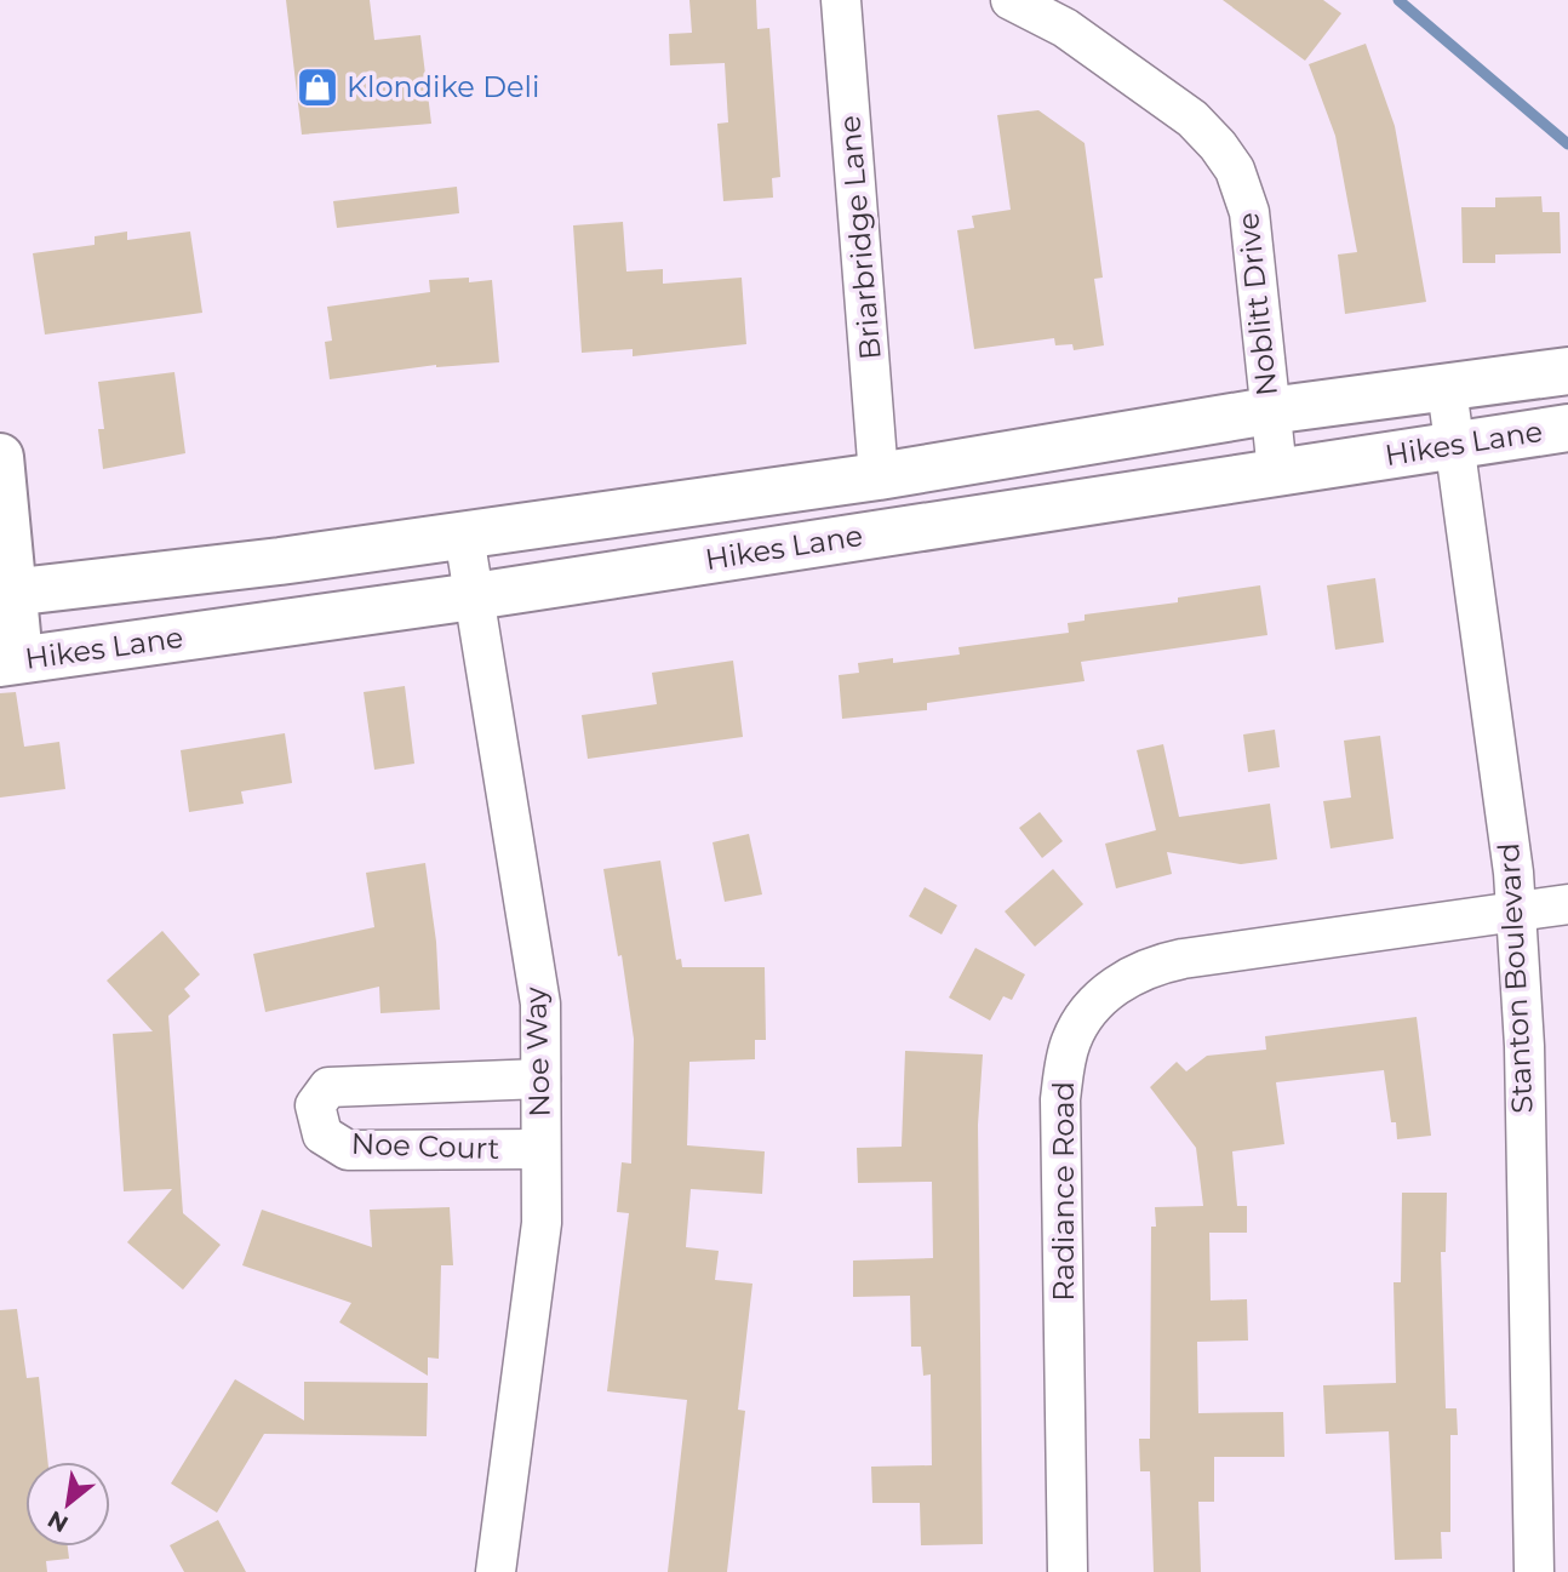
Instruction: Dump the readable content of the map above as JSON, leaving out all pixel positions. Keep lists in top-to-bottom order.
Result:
{
  "streets": {
    "main road": ["Hikes Lane"],
    "street": [
      "Briarbridge Lane",
      "Noblitt Drive",
      "Stanton Boulevard",
      "Noe Way",
      "Noe Court",
      "Radiance Road"
    ]
  },
  "crossings": [
    ["Briarbridge Lane", "Hikes Lane"],
    ["Noblitt Drive", "Hikes Lane"],
    ["Hikes Lane", "Stanton Boulevard"],
    ["Hikes Lane", "Noe Way"],
    ["Stanton Boulevard", "Radiance Road"],
    ["Noe Way", "Noe Court"]
  ],
  "places": {
    "shop": ["Klondike Deli"]
  },
  "north": "bottom left"
}
